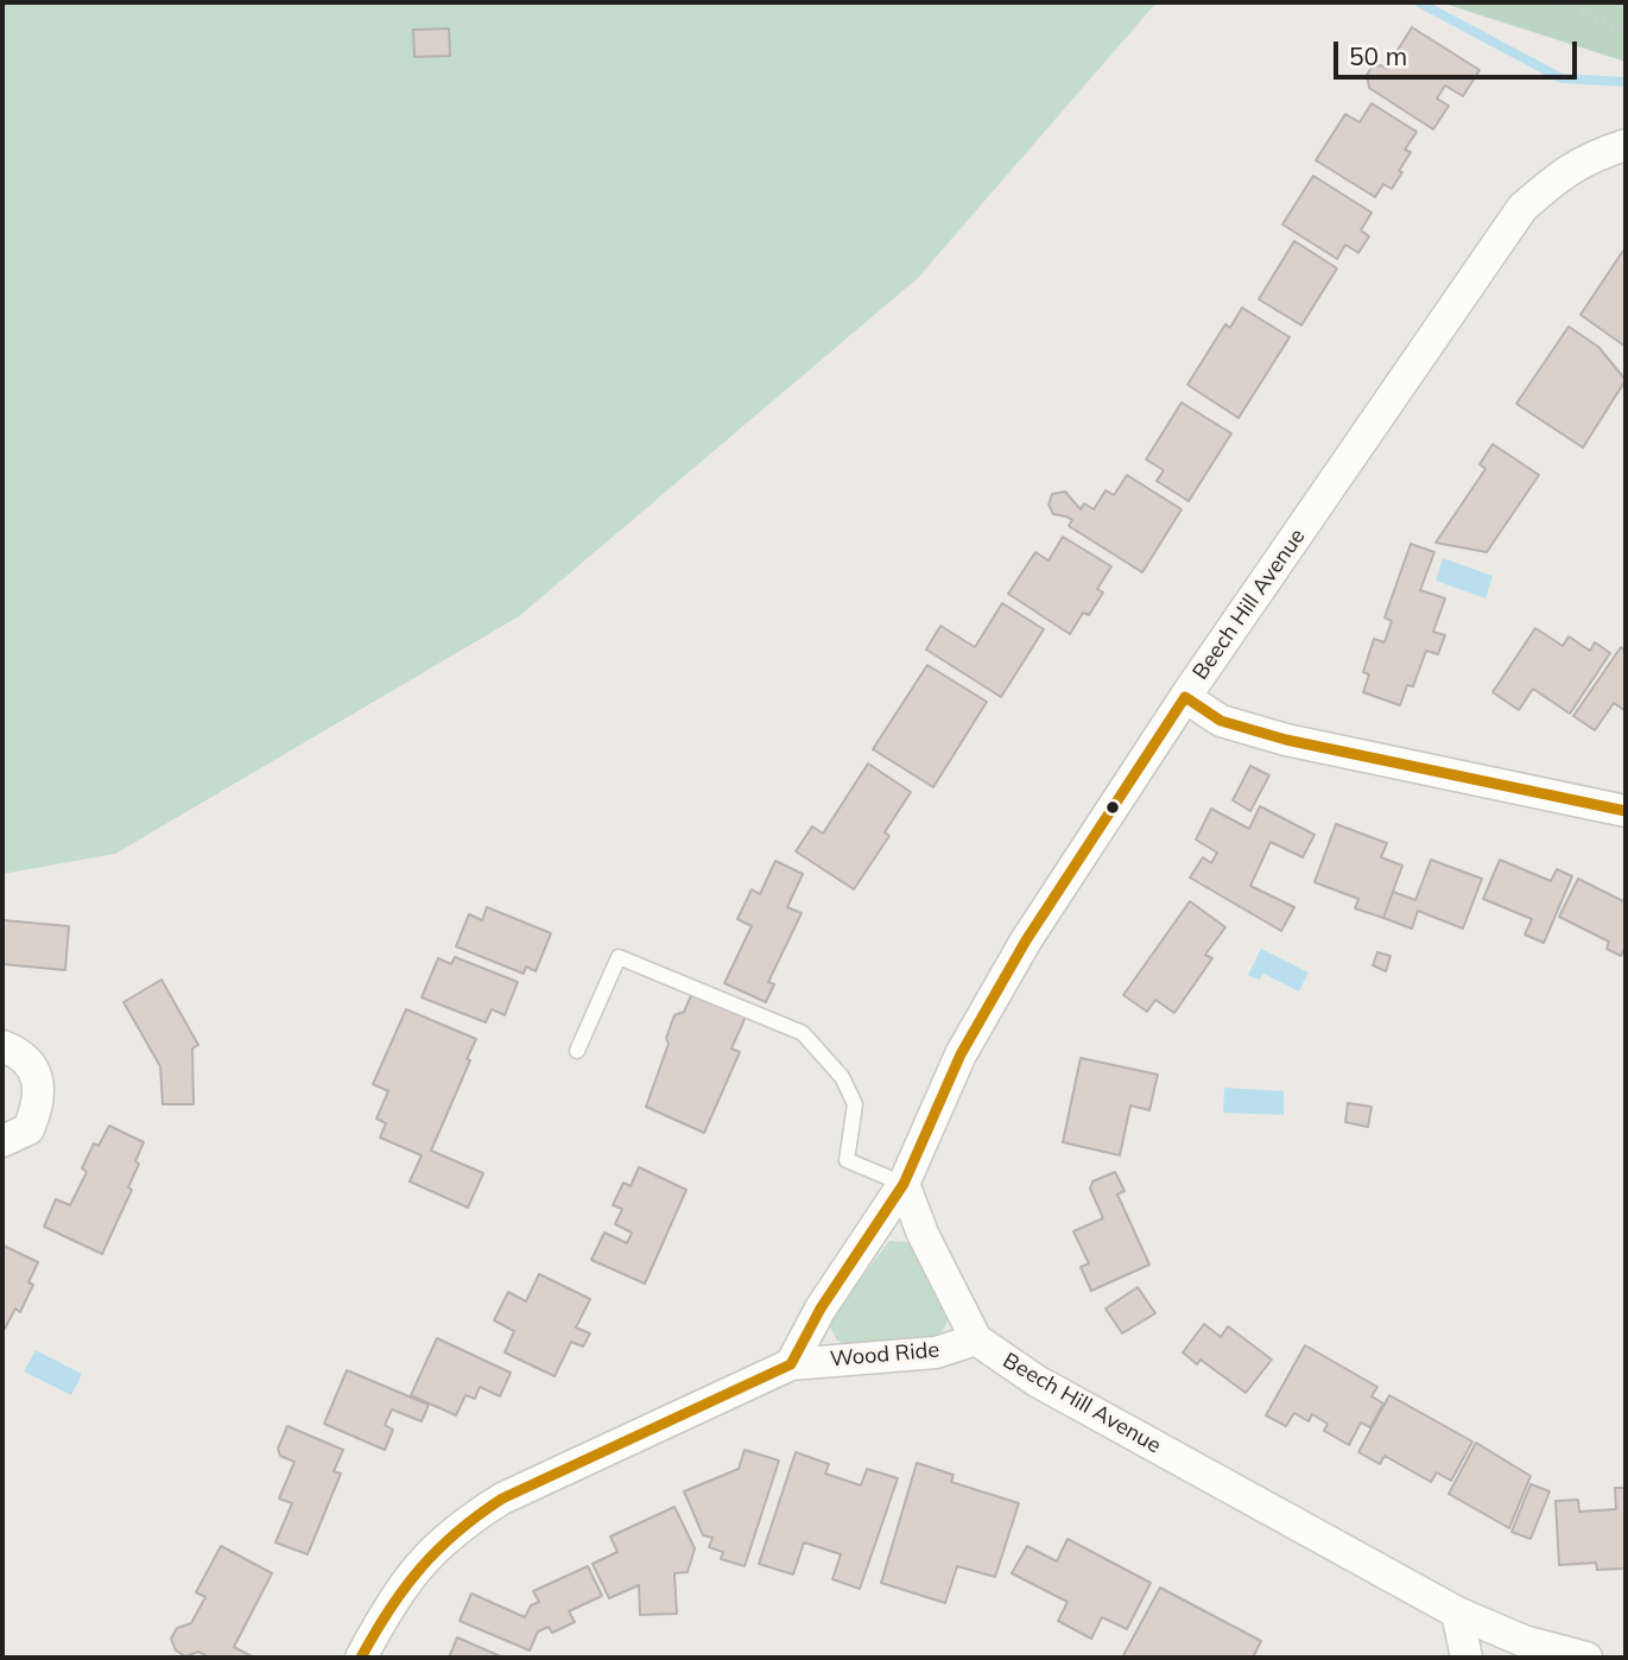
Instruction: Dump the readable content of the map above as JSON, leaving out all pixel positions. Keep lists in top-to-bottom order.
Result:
{
  "streets": {
    "street": ["Beech Hill Avenue", "Wood Ride"]
  },
  "crossings": [
    ["Beech Hill Avenue", "Wood Ride"]
  ],
  "scale_bar": "50 m"
}
